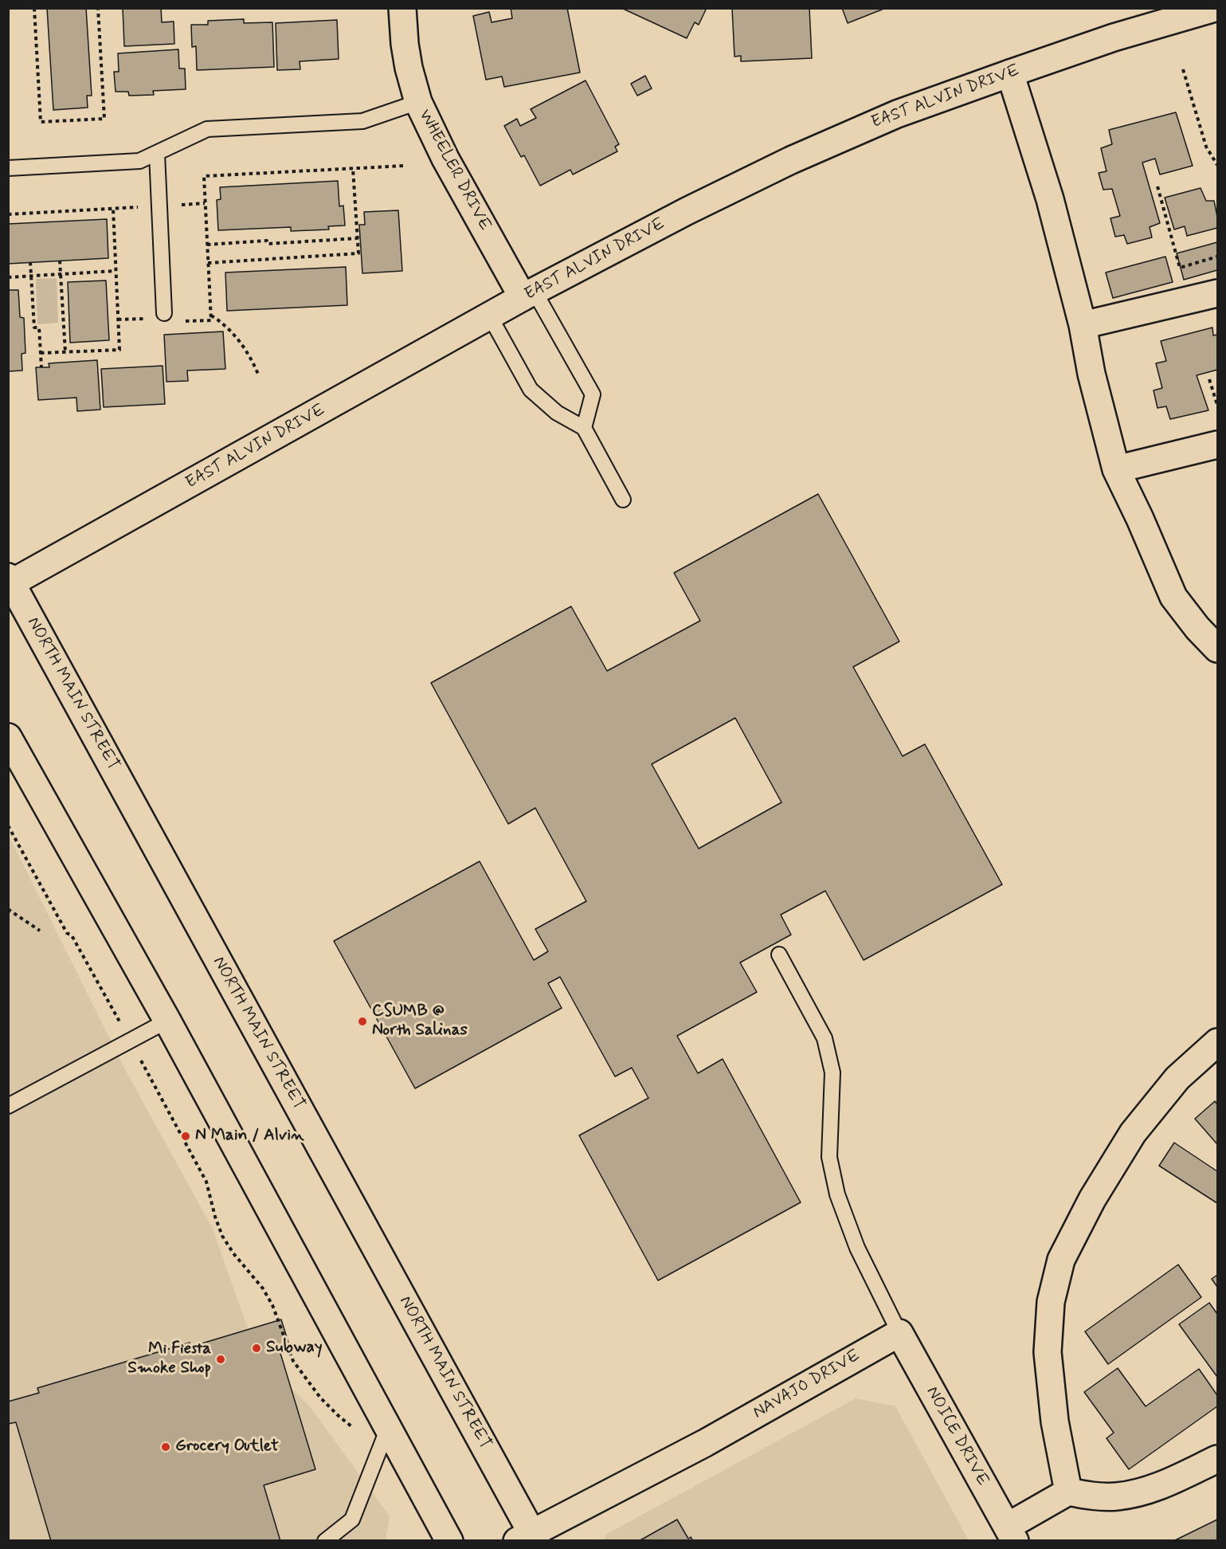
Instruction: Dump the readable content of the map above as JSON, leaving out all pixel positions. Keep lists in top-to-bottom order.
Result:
{
  "streets": {
    "main road": [
      "EAST ALVIN DRIVE",
      "WHEELER DRIVE",
      "NORTH MAIN STREET",
      "NAVAJO DRIVE",
      "NOICE DRIVE"
    ]
  },
  "crossings": [
    ["EAST ALVIN DRIVE", "WHEELER DRIVE"],
    ["EAST ALVIN DRIVE", "NORTH MAIN STREET"],
    ["NORTH MAIN STREET", "NAVAJO DRIVE"],
    ["NAVAJO DRIVE", "NOICE DRIVE"]
  ],
  "places": [
    "CSUMB @ North Salinas",
    "N Main / Alvin",
    "Subway",
    "Mi Fiesta Smoke Shop",
    "Grocery Outlet"
  ]
}
